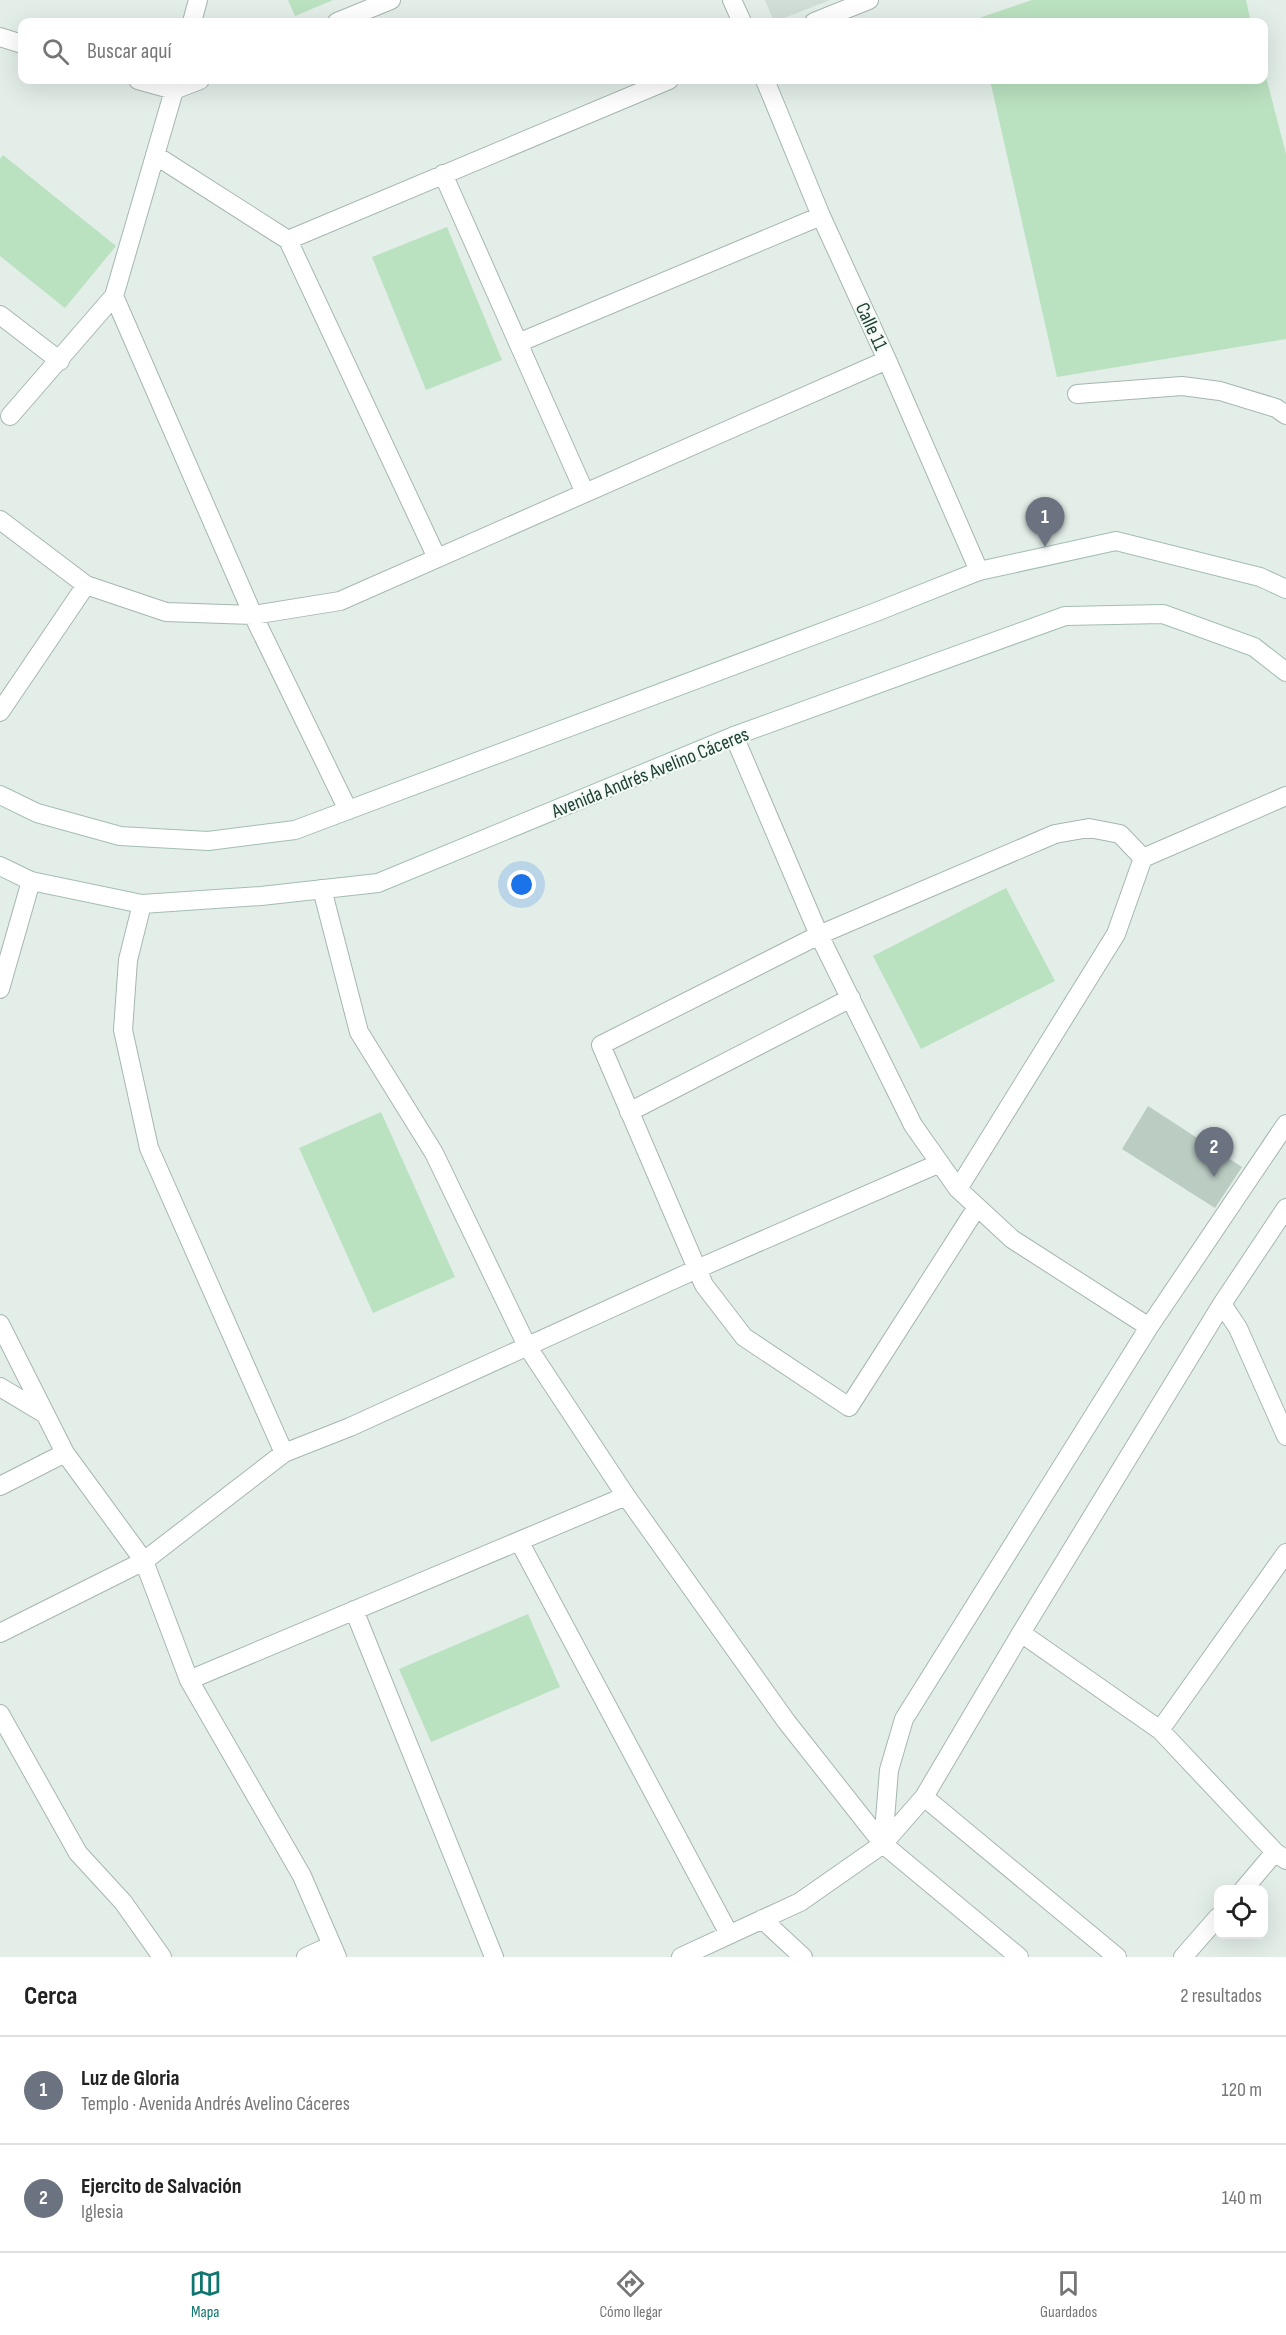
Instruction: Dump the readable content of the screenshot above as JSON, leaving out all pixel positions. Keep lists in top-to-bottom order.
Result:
{
  "streets": {
    "street": ["Calle 11", "Avenida Andrés Avelino Cáceres"]
  },
  "page": {
    "search": "Buscar aquí",
    "pins": ["1", "2"],
    "heading": ["Cerca", "2 resultados"],
    "list": [
      {
        "mark": "1",
        "name": "Luz de Gloria",
        "note": "Templo · Avenida Andrés Avelino Cáceres",
        "value": "120 m"
      },
      {
        "mark": "2",
        "name": "Ejercito de Salvación",
        "note": "Iglesia",
        "value": "140 m"
      }
    ],
    "nav": ["Mapa", "Cómo llegar", "Guardados"]
  }
}
